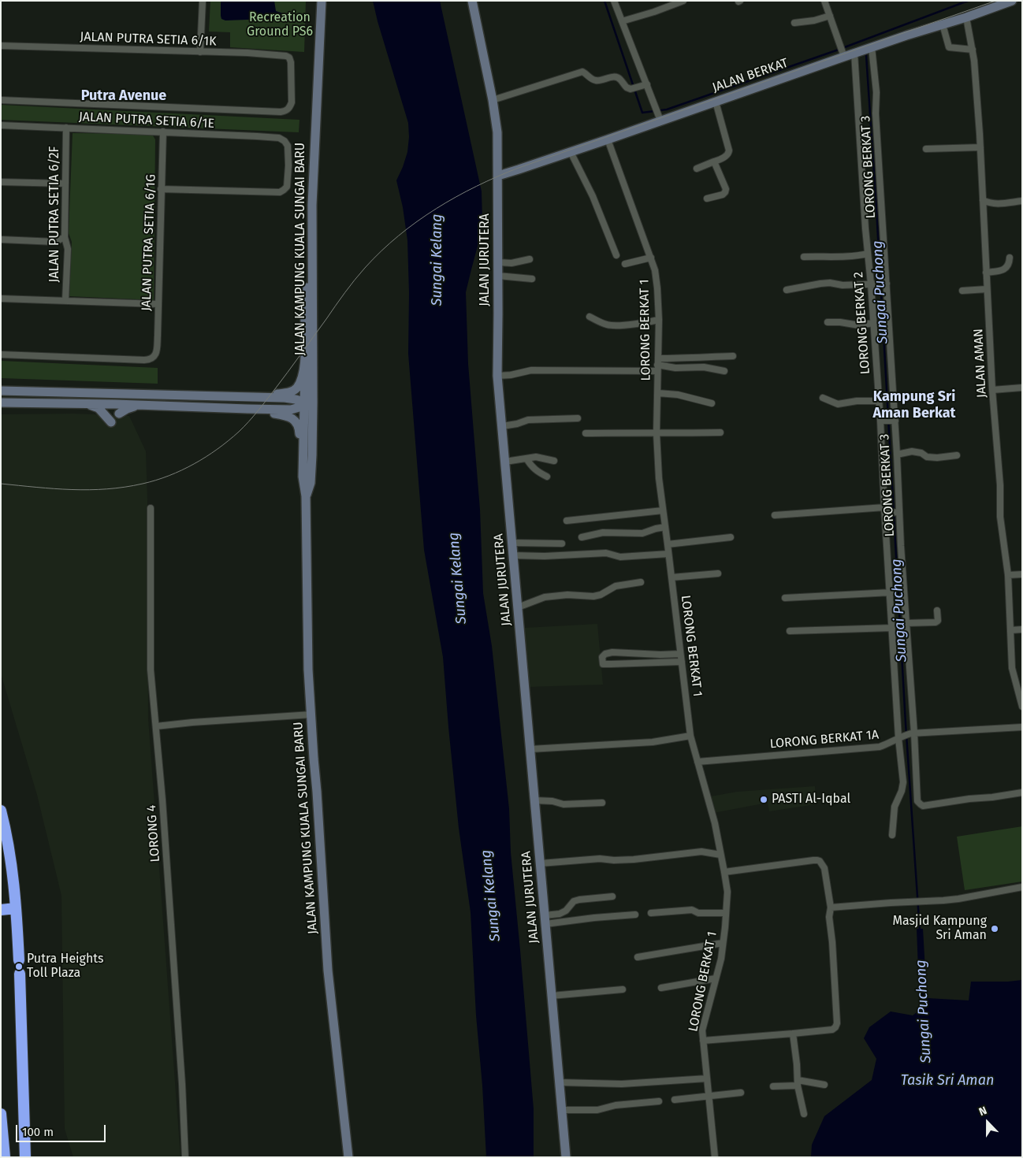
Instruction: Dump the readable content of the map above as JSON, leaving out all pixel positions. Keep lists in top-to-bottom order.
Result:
{
  "streets": {
    "street": [
      "JALAN PUTRA SETIA 6/1K",
      "JALAN BERKAT",
      "JALAN PUTRA SETIA 6/1E",
      "LORONG BERKAT 3",
      "JALAN PUTRA SETIA 6/2F",
      "JALAN PUTRA SETIA 6/1G",
      "JALAN KAMPUNG KUALA SUNGAI BARU",
      "JALAN JURUTERA",
      "LORONG BERKAT 2",
      "LORONG BERKAT 1",
      "JALAN AMAN",
      "LORONG BERKAT 1A",
      "LORONG 4"
    ]
  },
  "crossings": [
    ["JALAN BERKAT", "LORONG BERKAT 3"],
    ["JALAN BERKAT", "JALAN JURUTERA"],
    ["JALAN BERKAT", "LORONG BERKAT 2"],
    ["JALAN BERKAT", "LORONG BERKAT 1"],
    ["JALAN BERKAT", "JALAN AMAN"],
    ["JALAN PUTRA SETIA 6/1E", "JALAN PUTRA SETIA 6/2F"],
    ["JALAN PUTRA SETIA 6/1E", "JALAN PUTRA SETIA 6/1G"],
    ["LORONG BERKAT 3", "LORONG BERKAT 1A"],
    ["LORONG BERKAT 2", "LORONG BERKAT 1A"],
    ["LORONG BERKAT 1", "LORONG BERKAT 1A"]
  ],
  "districts": ["Putra Avenue", "Kampung Sri Aman Berkat"],
  "water": ["Sungai Kelang", "Sungai Puchong", "Tasik Sri Aman"],
  "parks": ["Recreation Ground PS6"],
  "places": ["PASTI Al-Iqbal", "Masjid Kampung Sri Aman", "Putra Heights Toll Plaza"],
  "scale_bar": "100 m",
  "north": "top"
}
